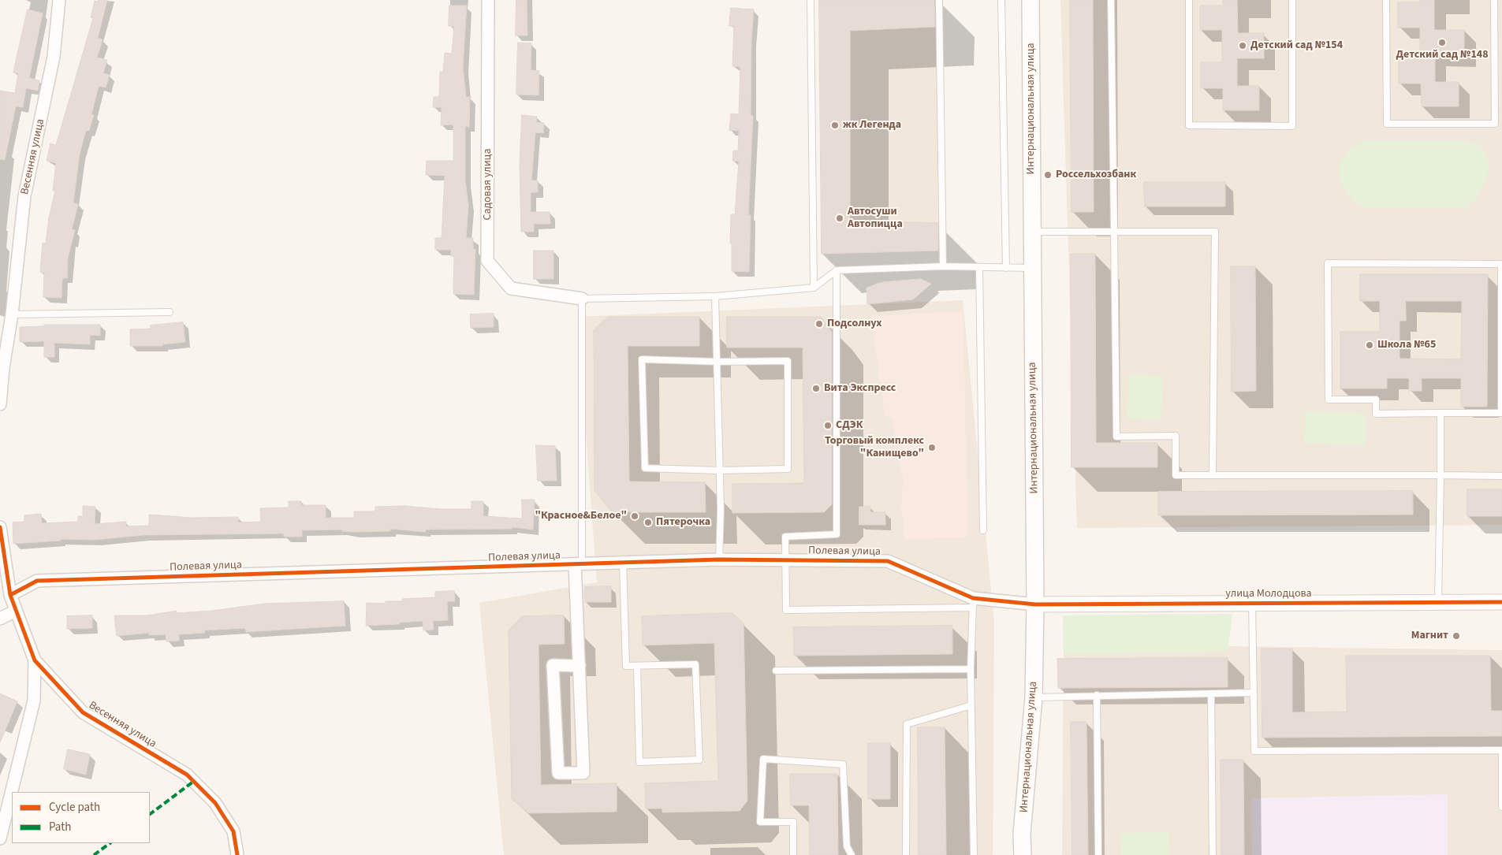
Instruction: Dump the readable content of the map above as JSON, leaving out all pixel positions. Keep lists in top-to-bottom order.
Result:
{
  "streets": {
    "main road": ["Интернациональная улица"],
    "street": [
      "Весенняя улица",
      "Садовая улица",
      "Полевая улица",
      "улица Молодцова"
    ]
  },
  "crossings": [
    ["Интернациональная улица", "Полевая улица"],
    ["Интернациональная улица", "улица Молодцова"],
    ["Весенняя улица", "Полевая улица"],
    ["Полевая улица", "улица Молодцова"]
  ],
  "places": [
    "Детский сад №148",
    "Детский сад №154",
    "жк Легенда",
    "Россельхозбанк",
    "Автосуши Автопицца",
    "Подсолнух",
    "Школа №65",
    "Вита Экспресс",
    "СДЭК",
    "Торговый комплекс \"Канищево\"",
    "\"Красное&Белое\"",
    "Пятерочка",
    "Магнит"
  ],
  "legend": ["Cycle path", "Path"]
}
